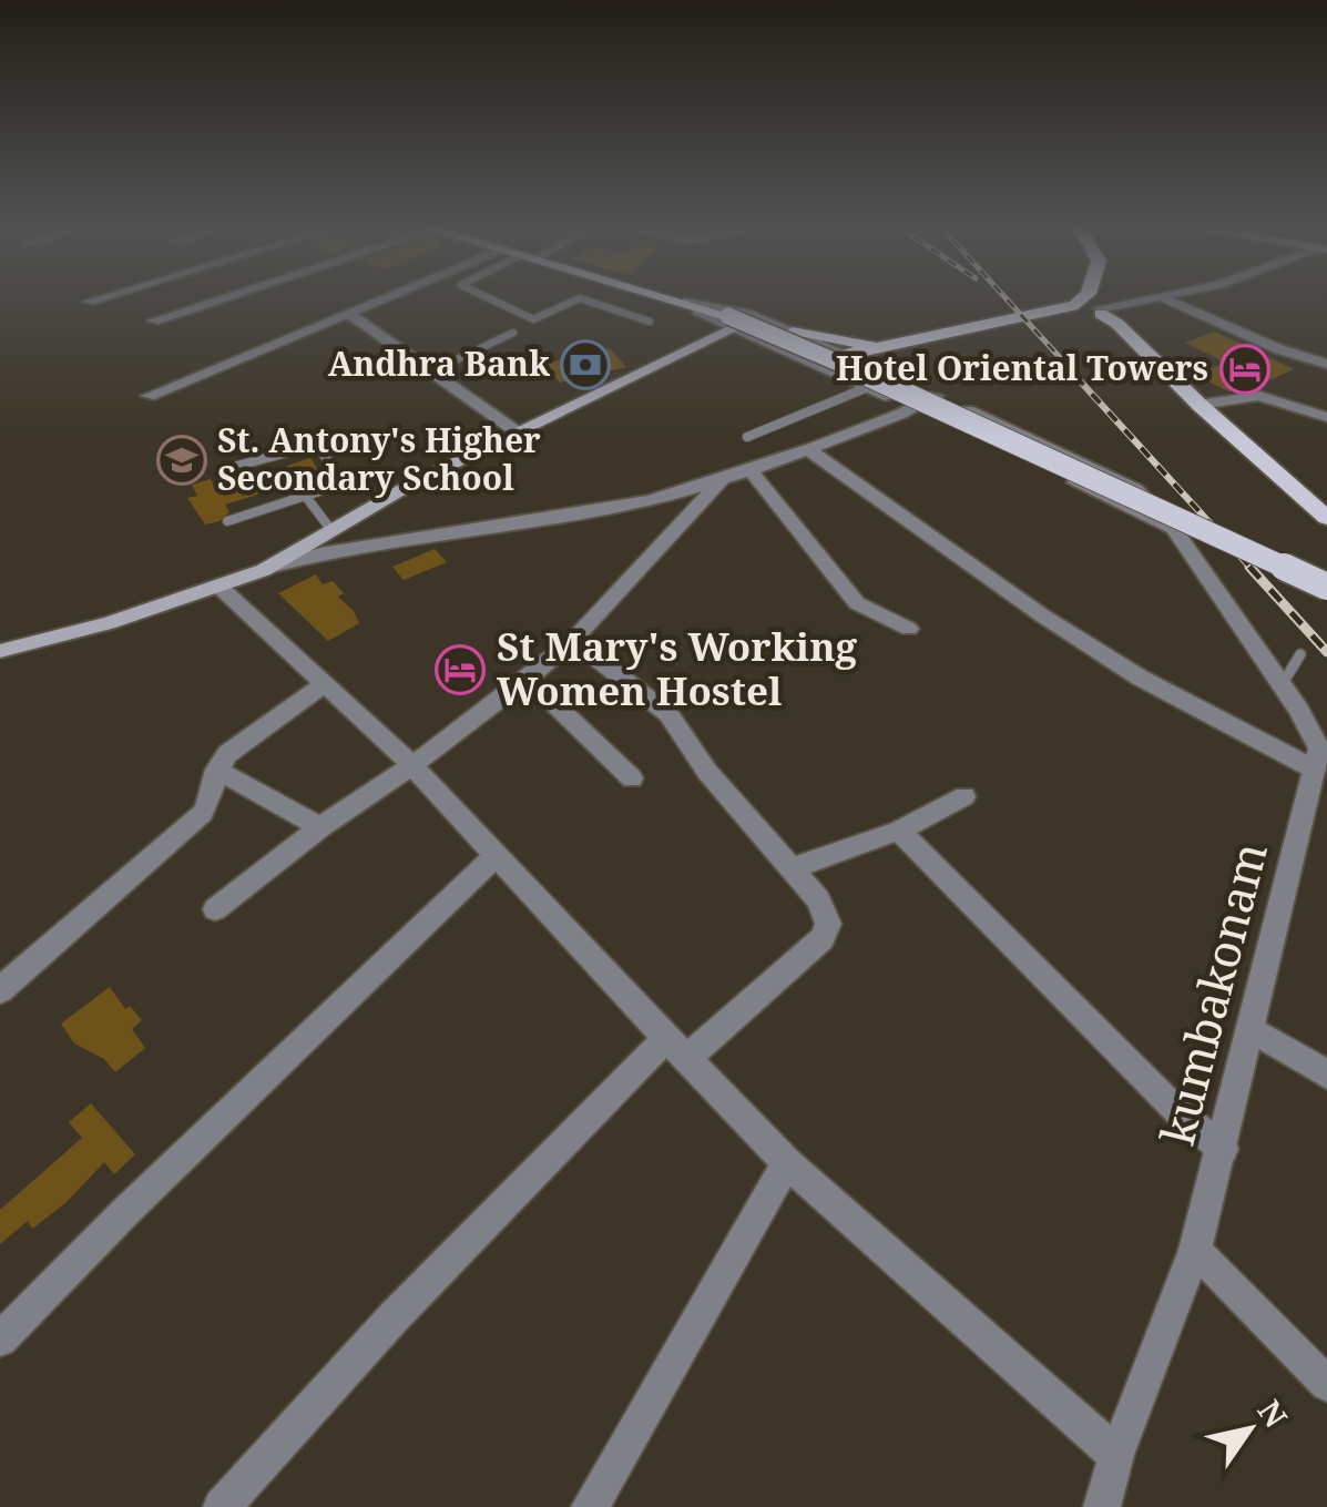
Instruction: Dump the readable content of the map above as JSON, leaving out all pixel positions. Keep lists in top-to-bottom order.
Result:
{
  "streets": {
    "street": ["kumbakonam"]
  },
  "places": {
    "bank": ["Andhra Bank"],
    "hotel": ["Hotel Oriental Towers", "St Mary's Working Women Hostel"],
    "school or university": ["St. Antony's Higher Secondary School"]
  },
  "north": "top right"
}
